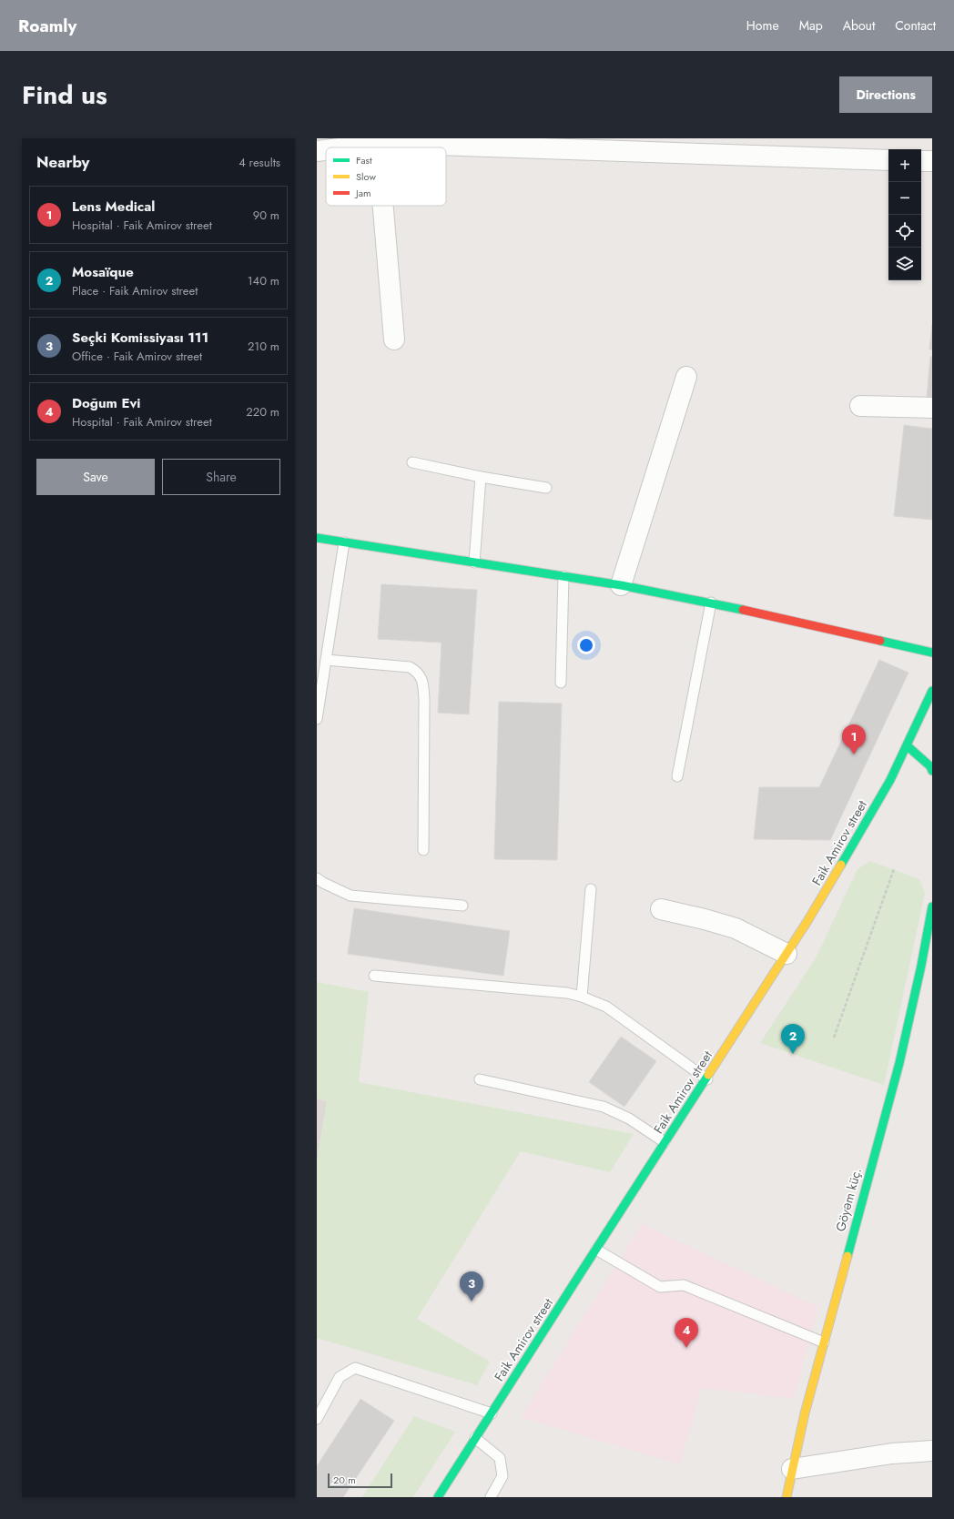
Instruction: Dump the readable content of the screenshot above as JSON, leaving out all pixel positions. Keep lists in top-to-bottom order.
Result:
{
  "streets": {
    "main road": ["Faik Amirov street", "Göyəm küç."]
  },
  "legend": ["Fast", "Slow", "Jam"],
  "scale_bar": "20 m",
  "page": {
    "header": "Roamly",
    "nav": [
      "Home",
      "Map",
      "About",
      "Contact"
    ],
    "title": "Find us",
    "buttons": [
      "Directions",
      ["Save", "Share"]
    ],
    "heading": ["Nearby", "4 results"],
    "map_buttons": ["+", "−"],
    "list": [
      {
        "mark": "1",
        "name": "Lens Medical",
        "note": "Hospital · Faik Amirov street",
        "value": "90 m"
      },
      {
        "mark": "2",
        "name": "Mosaïque",
        "note": "Place · Faik Amirov street",
        "value": "140 m"
      },
      {
        "mark": "3",
        "name": "Seçki Komissiyası 111",
        "note": "Office · Faik Amirov street",
        "value": "210 m"
      },
      {
        "mark": "4",
        "name": "Doğum Evi",
        "note": "Hospital · Faik Amirov street",
        "value": "220 m"
      }
    ],
    "pins": [
      "1",
      "2",
      "3",
      "4"
    ],
    "scale": "20 m"
  }
}
